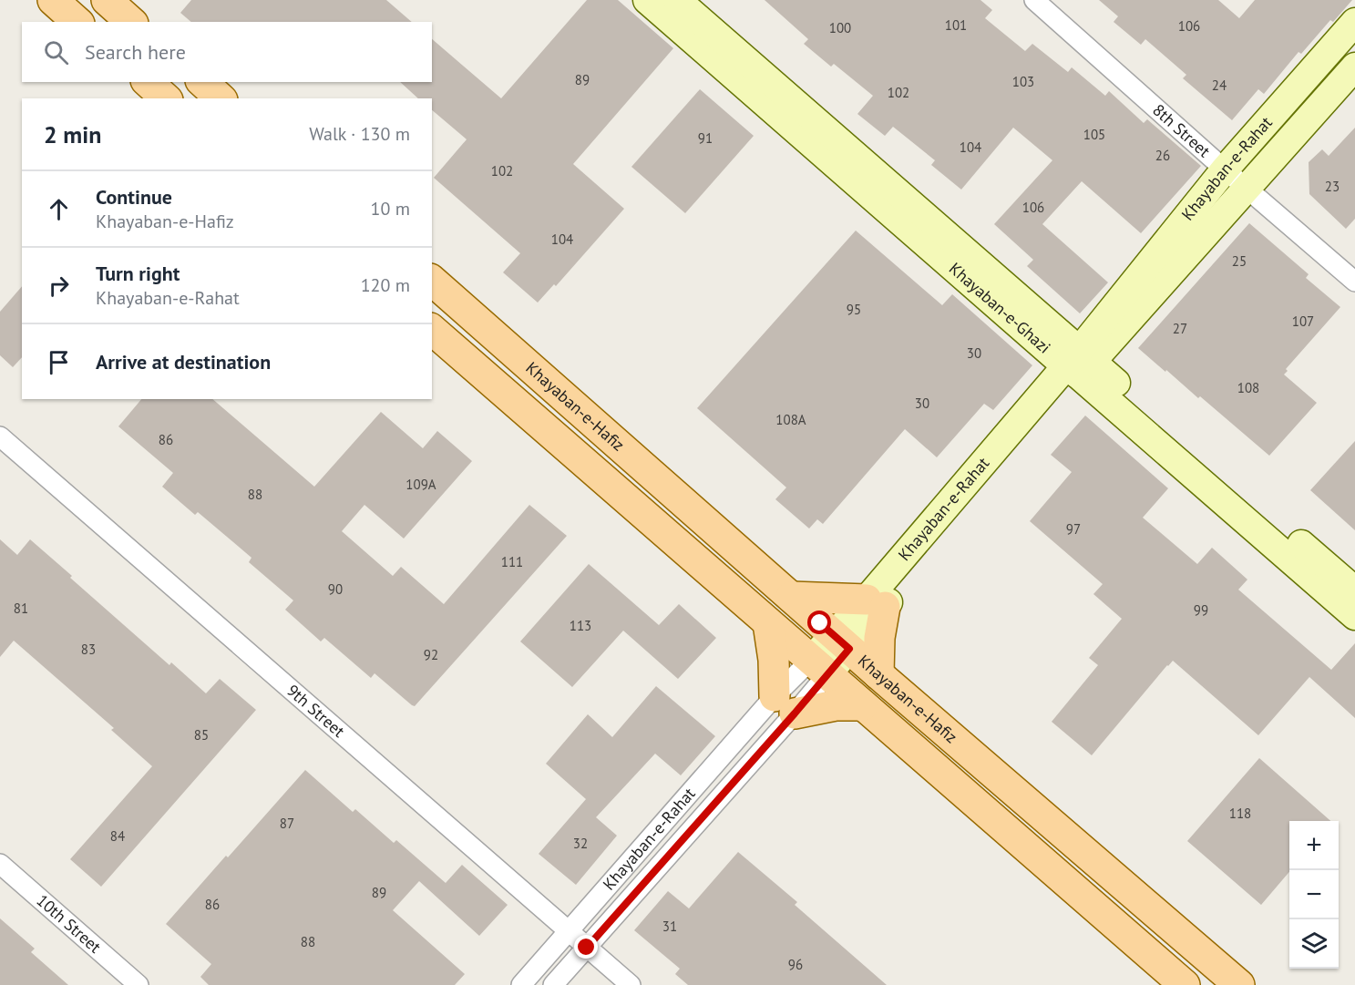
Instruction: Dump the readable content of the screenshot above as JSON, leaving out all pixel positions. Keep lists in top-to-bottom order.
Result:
{
  "streets": {
    "main road": ["Khayaban-e-Hafiz"],
    "street": [
      "8th Street",
      "Khayaban-e-Rahat",
      "Khayaban-e-Ghazi",
      "9th Street",
      "10th Street"
    ]
  },
  "crossings": [
    ["8th Street", "Khayaban-e-Rahat"],
    ["Khayaban-e-Rahat", "Khayaban-e-Ghazi"],
    ["Khayaban-e-Rahat", "Khayaban-e-Hafiz"],
    ["Khayaban-e-Rahat", "9th Street"]
  ],
  "house_numbers": [
    "101",
    "106",
    "100",
    "89",
    "103",
    "24",
    "102",
    "105",
    "91",
    "104",
    "26",
    "102",
    "23",
    "106",
    "104",
    "25",
    "95",
    "107",
    "27",
    "30",
    "108",
    "30",
    "108A",
    "86",
    "109A",
    "88",
    "97",
    "111",
    "90",
    "81",
    "99",
    "113",
    "83",
    "92",
    "85",
    "118",
    "87",
    "84",
    "32",
    "89",
    "86",
    "31",
    "88",
    "96"
  ],
  "page": {
    "search": "Search here",
    "heading": ["2 min", "Walk · 130 m"],
    "list": [
      ["Continue", "Khayaban-e-Hafiz", "10 m"],
      ["Turn right", "Khayaban-e-Rahat", "120 m"],
      "Arrive at destination"
    ],
    "map_buttons": ["+", "−"]
  }
}
